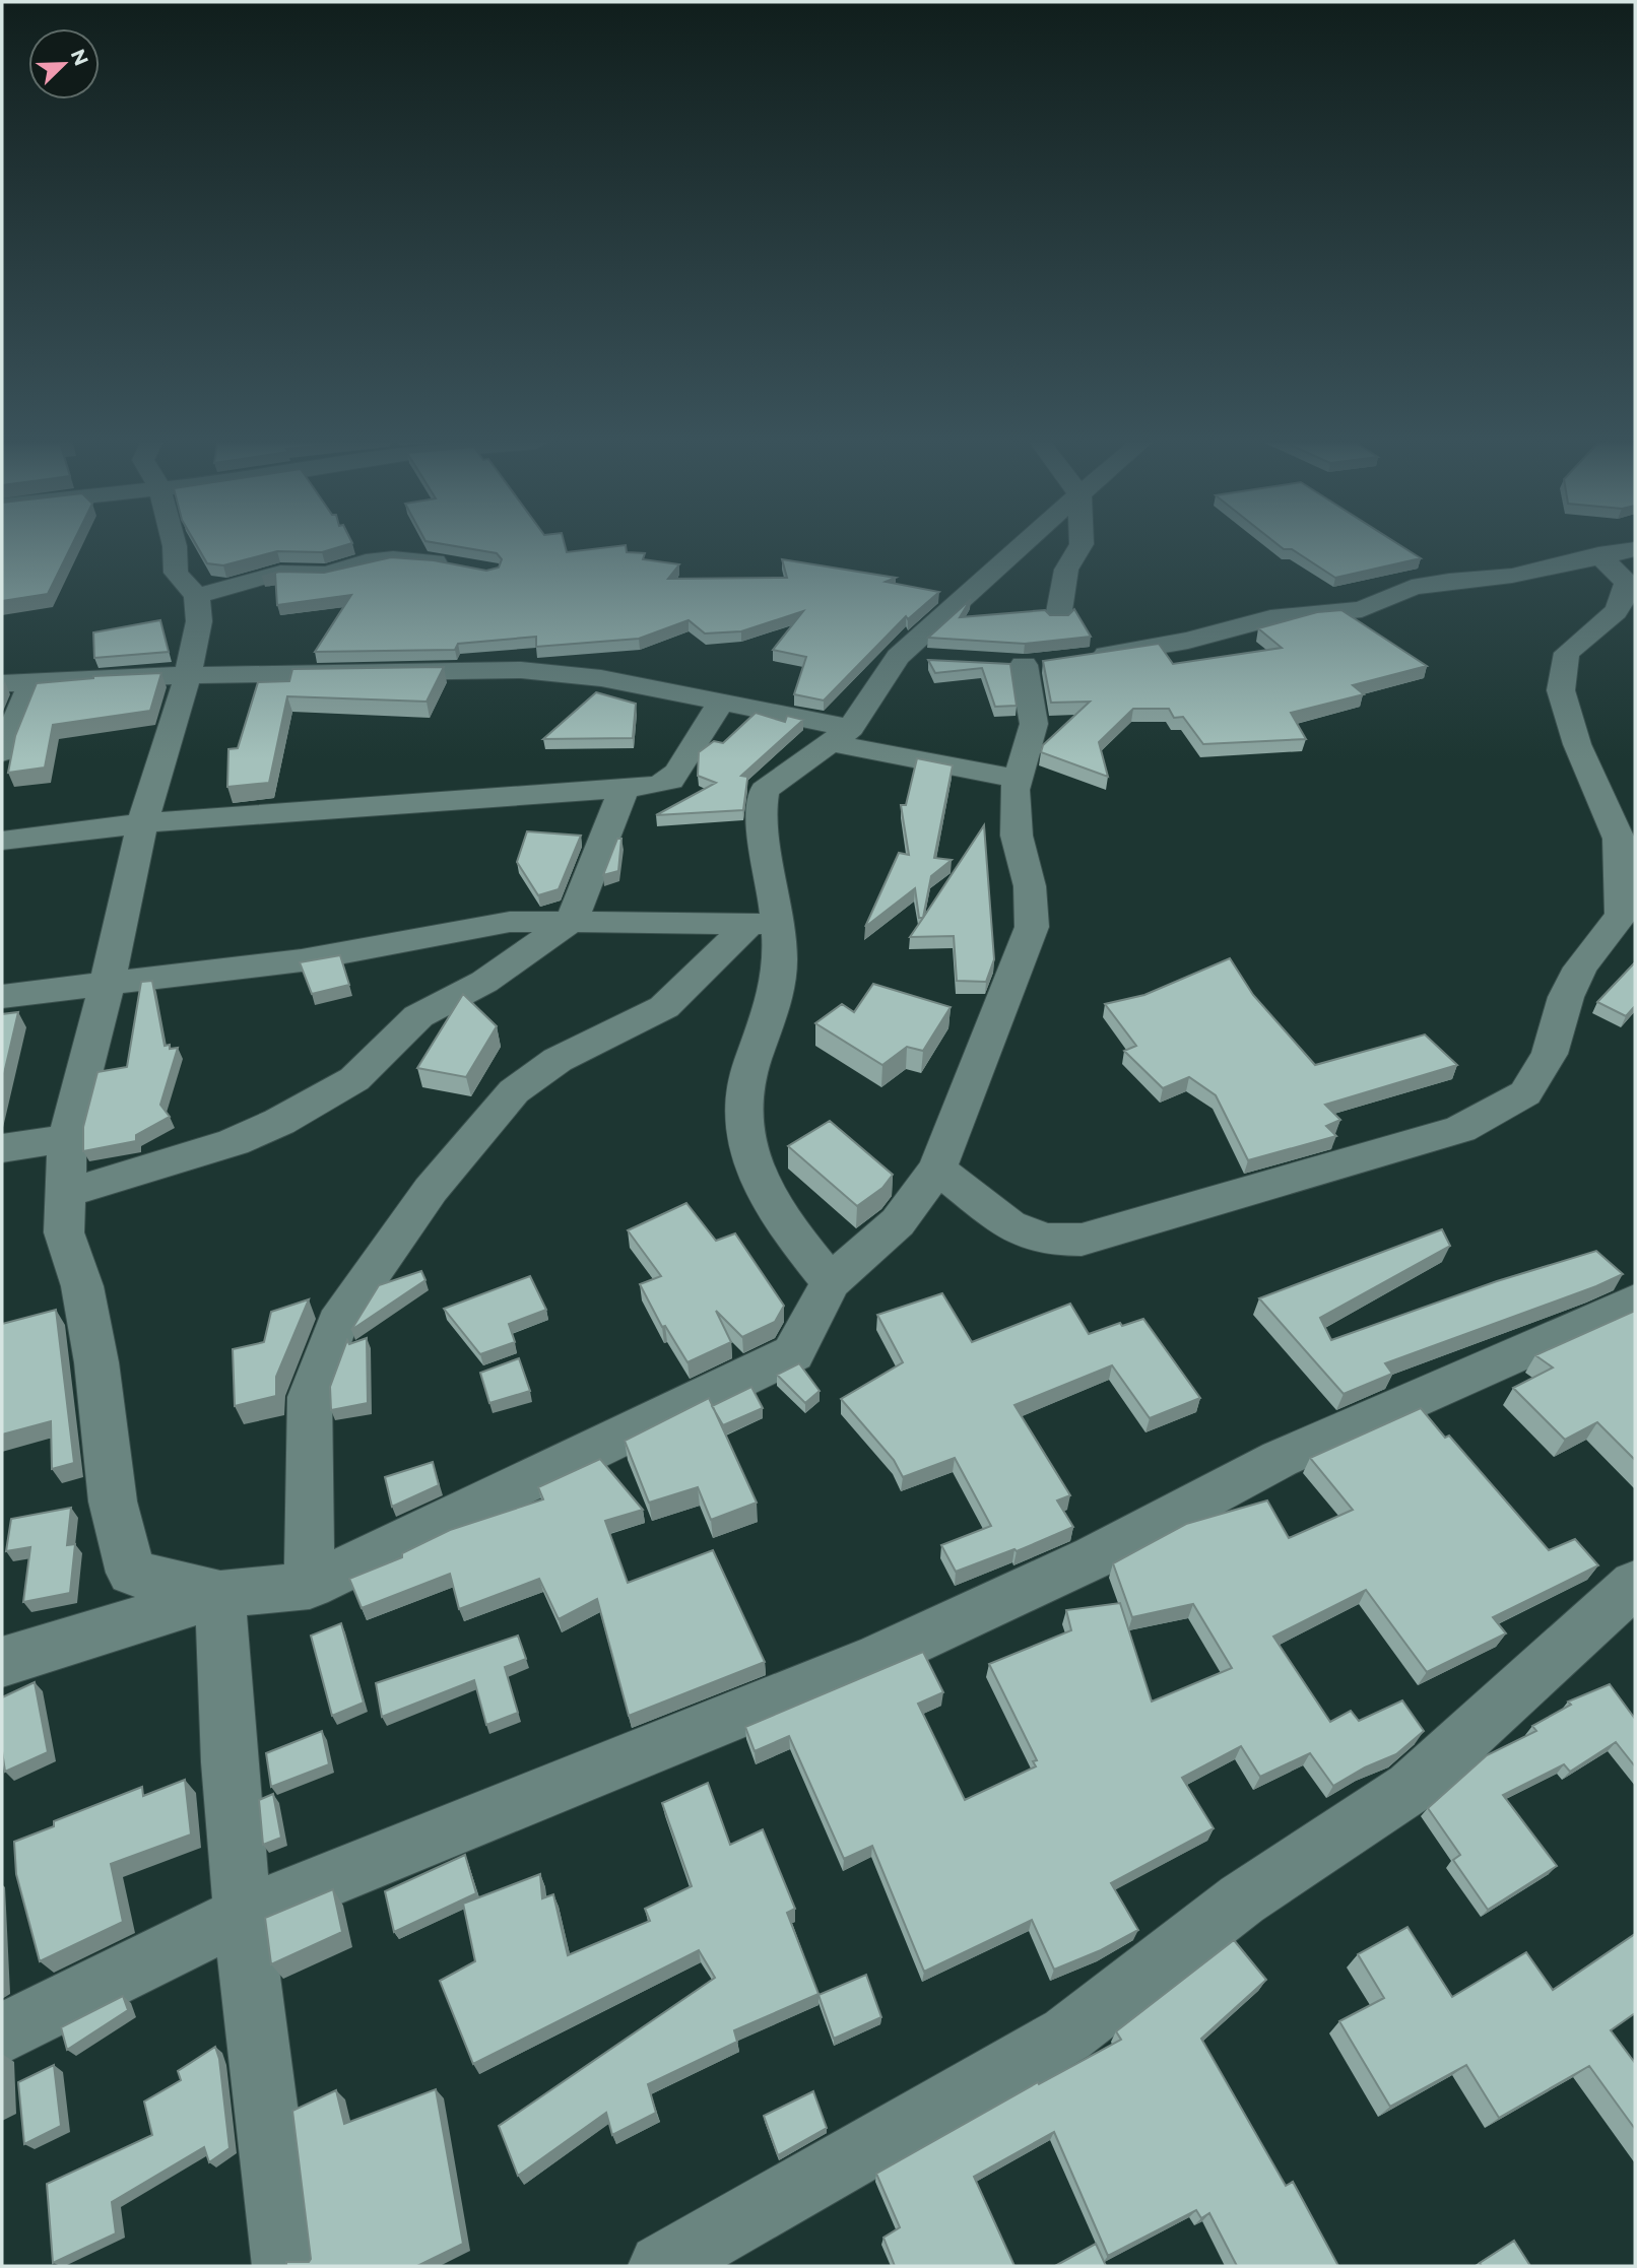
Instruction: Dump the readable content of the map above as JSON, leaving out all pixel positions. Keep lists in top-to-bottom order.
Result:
{
  "north": "top right"
}
